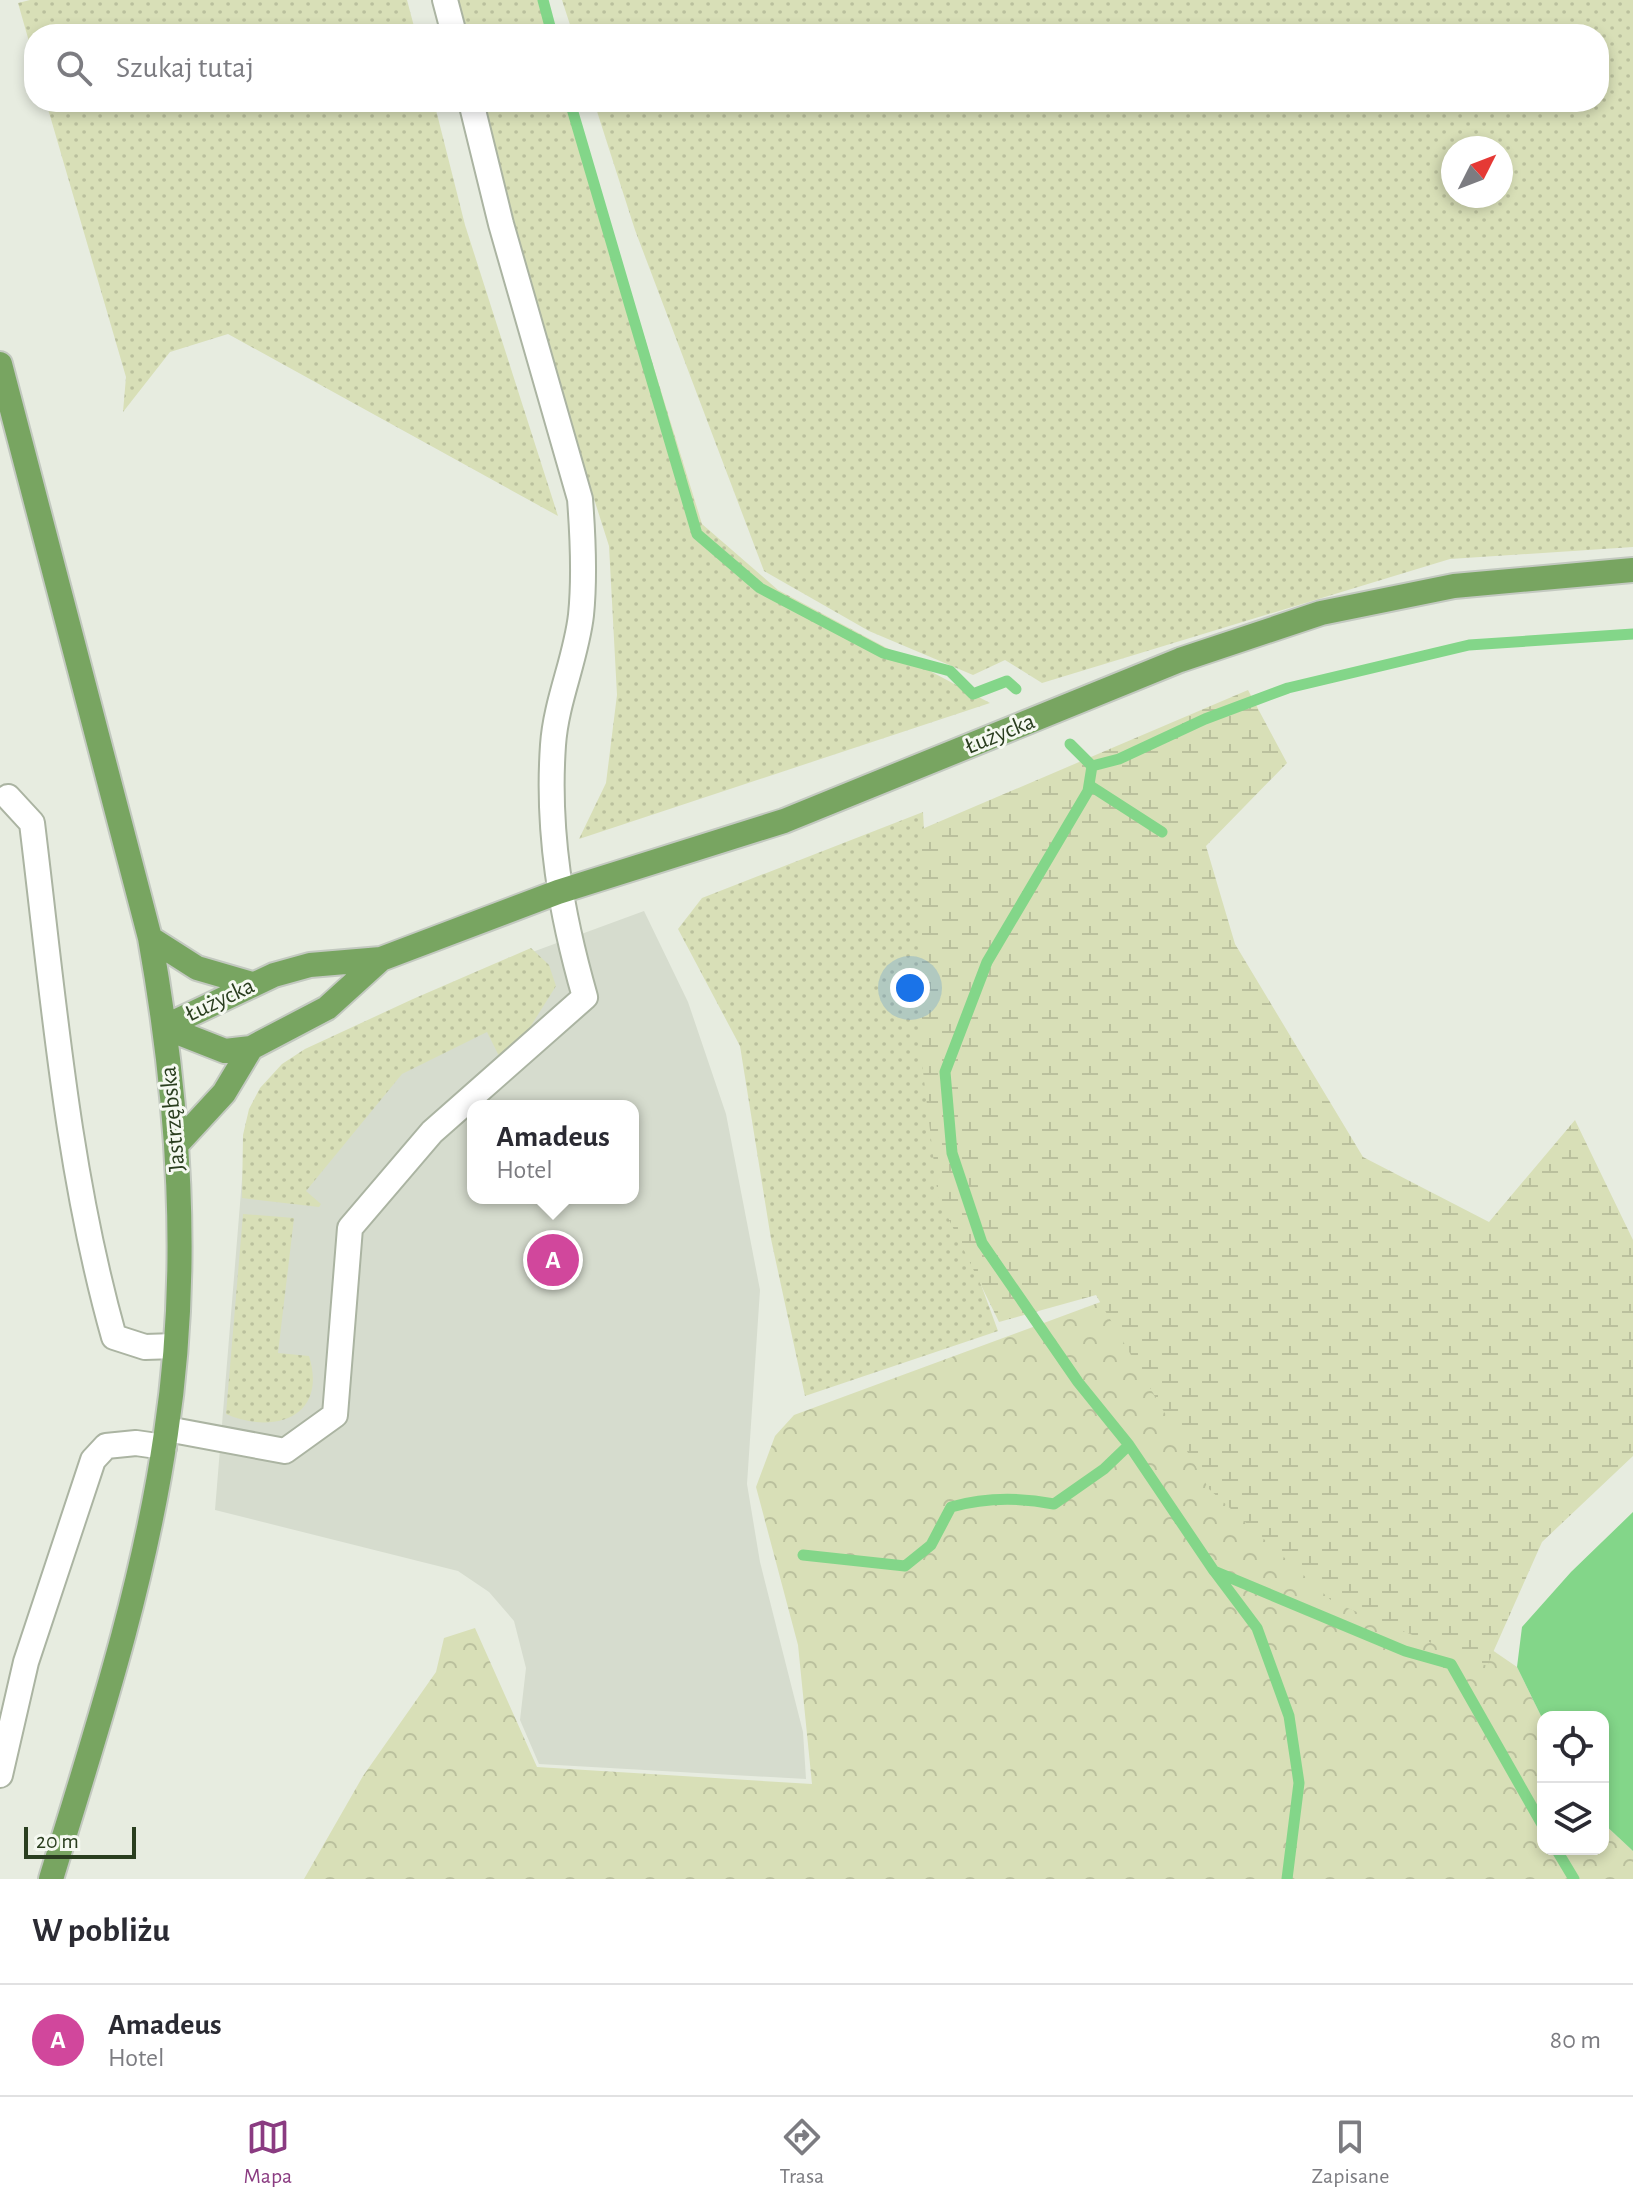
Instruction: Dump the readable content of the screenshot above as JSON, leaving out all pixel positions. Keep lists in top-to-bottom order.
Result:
{
  "streets": {
    "main road": ["Łużycka", "Jastrzębska"]
  },
  "crossings": [
    ["Łużycka", "Jastrzębska"]
  ],
  "scale_bar": "20 m",
  "north": "top right",
  "page": {
    "search": "Szukaj tutaj",
    "popup": ["Amadeus", "Hotel"],
    "pins": "A",
    "scale": "20 m",
    "heading": "W pobliżu",
    "list": [
      {
        "mark": "A",
        "name": "Amadeus",
        "note": "Hotel",
        "value": "80 m"
      }
    ],
    "nav": ["Mapa", "Trasa", "Zapisane"]
  }
}
